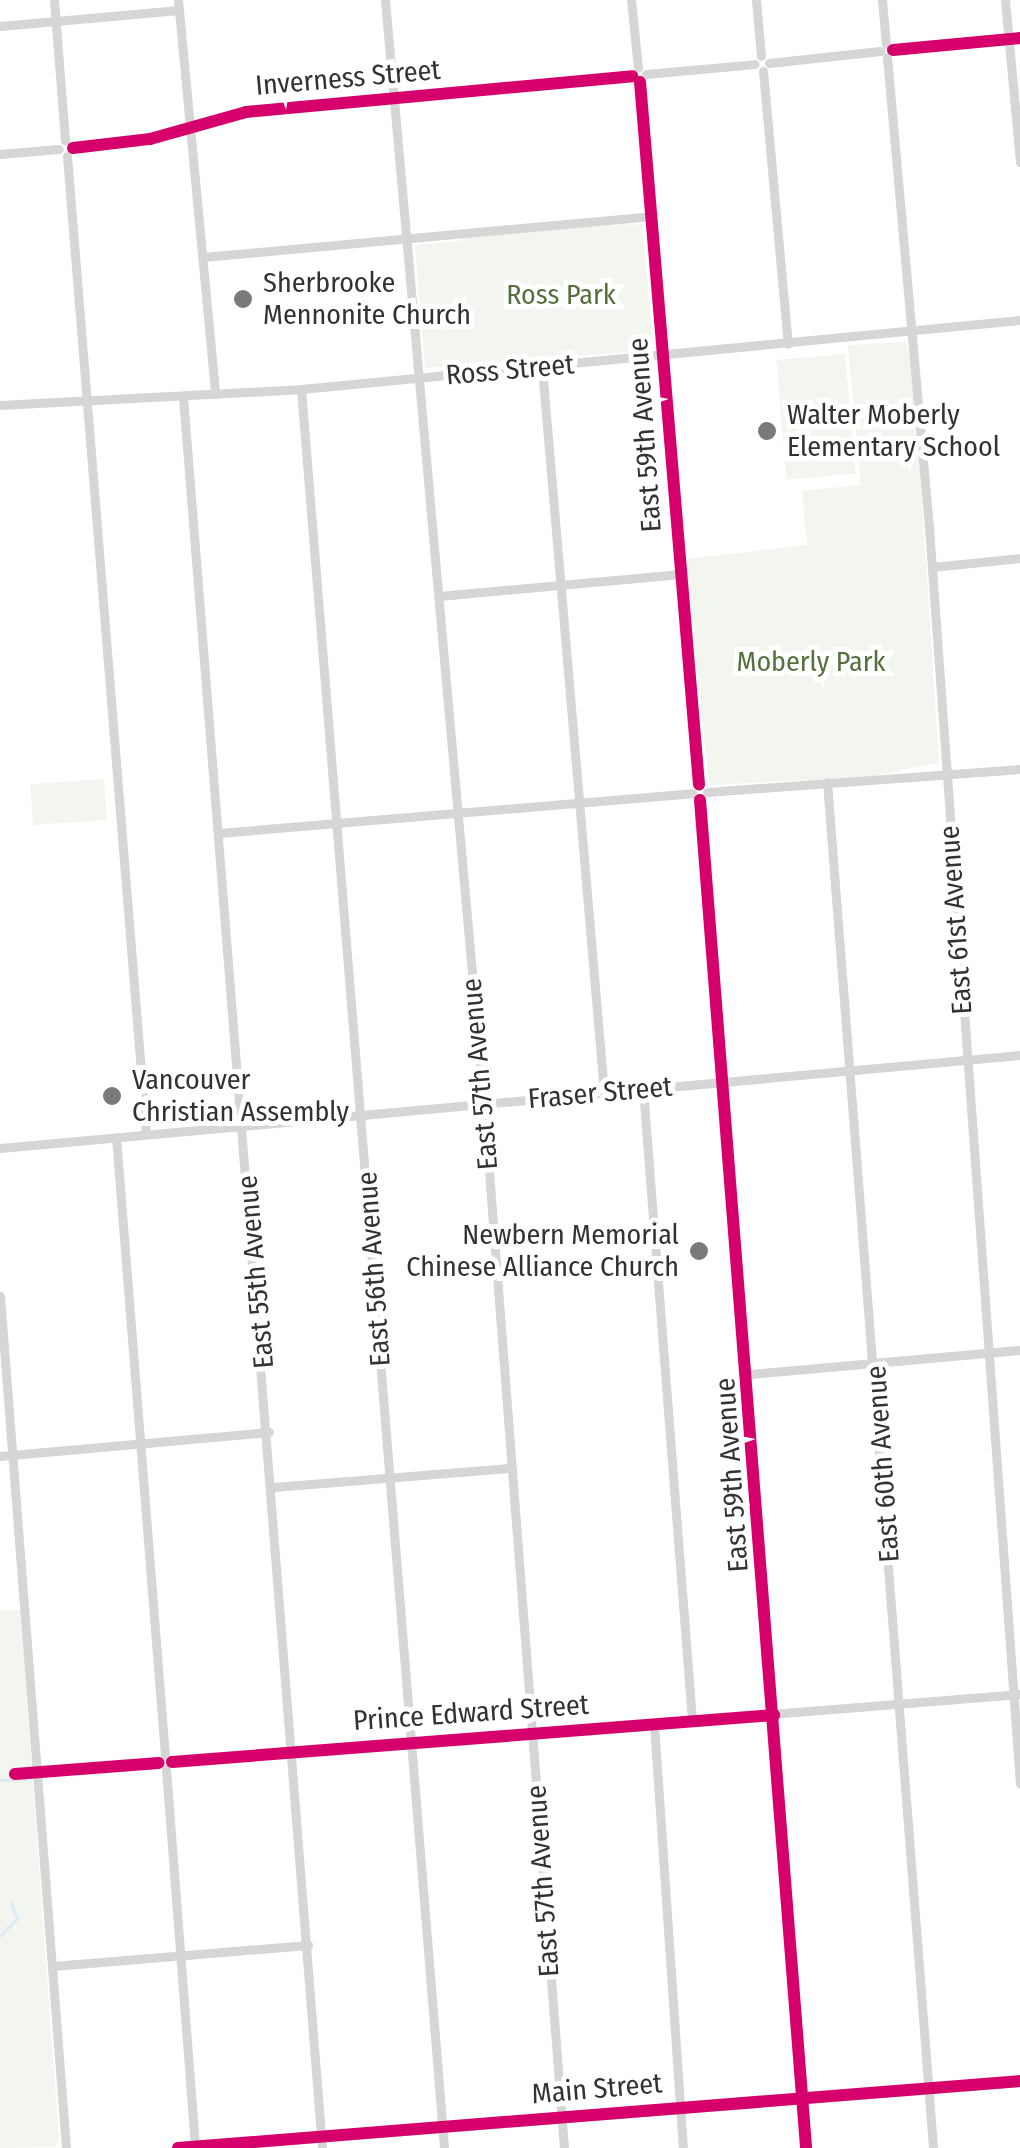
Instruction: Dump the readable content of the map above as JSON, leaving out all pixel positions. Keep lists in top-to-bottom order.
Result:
{
  "streets": {
    "main road": ["Main Street"],
    "street": [
      "Inverness Street",
      "Ross Street",
      "East 59th Avenue",
      "East 61st Avenue",
      "East 57th Avenue",
      "Fraser Street",
      "East 56th Avenue",
      "East 55th Avenue",
      "East 60th Avenue",
      "Prince Edward Street"
    ]
  },
  "crossings": [
    ["Inverness Street", "East 59th Avenue"],
    ["Inverness Street", "East 61st Avenue"],
    ["Inverness Street", "East 57th Avenue"],
    ["Ross Street", "East 59th Avenue"],
    ["Ross Street", "East 61st Avenue"],
    ["Ross Street", "East 57th Avenue"],
    ["Ross Street", "East 56th Avenue"],
    ["Ross Street", "East 55th Avenue"],
    ["East 59th Avenue", "Fraser Street"],
    ["East 59th Avenue", "Prince Edward Street"],
    ["East 59th Avenue", "Main Street"],
    ["East 61st Avenue", "Fraser Street"],
    ["East 61st Avenue", "Prince Edward Street"],
    ["East 57th Avenue", "Fraser Street"],
    ["East 57th Avenue", "Prince Edward Street"],
    ["East 57th Avenue", "Main Street"],
    ["Fraser Street", "East 56th Avenue"],
    ["Fraser Street", "East 55th Avenue"],
    ["Fraser Street", "East 60th Avenue"],
    ["East 56th Avenue", "Prince Edward Street"],
    ["East 56th Avenue", "Main Street"],
    ["East 55th Avenue", "Prince Edward Street"],
    ["East 55th Avenue", "Main Street"],
    ["East 60th Avenue", "Prince Edward Street"],
    ["East 60th Avenue", "Main Street"]
  ],
  "parks": ["Ross Park", "Moberly Park"],
  "places": [
    "Sherbrooke Mennonite Church",
    "Walter Moberly Elementary School",
    "Vancouver Christian Assembly",
    "Newbern Memorial Chinese Alliance Church"
  ]
}
